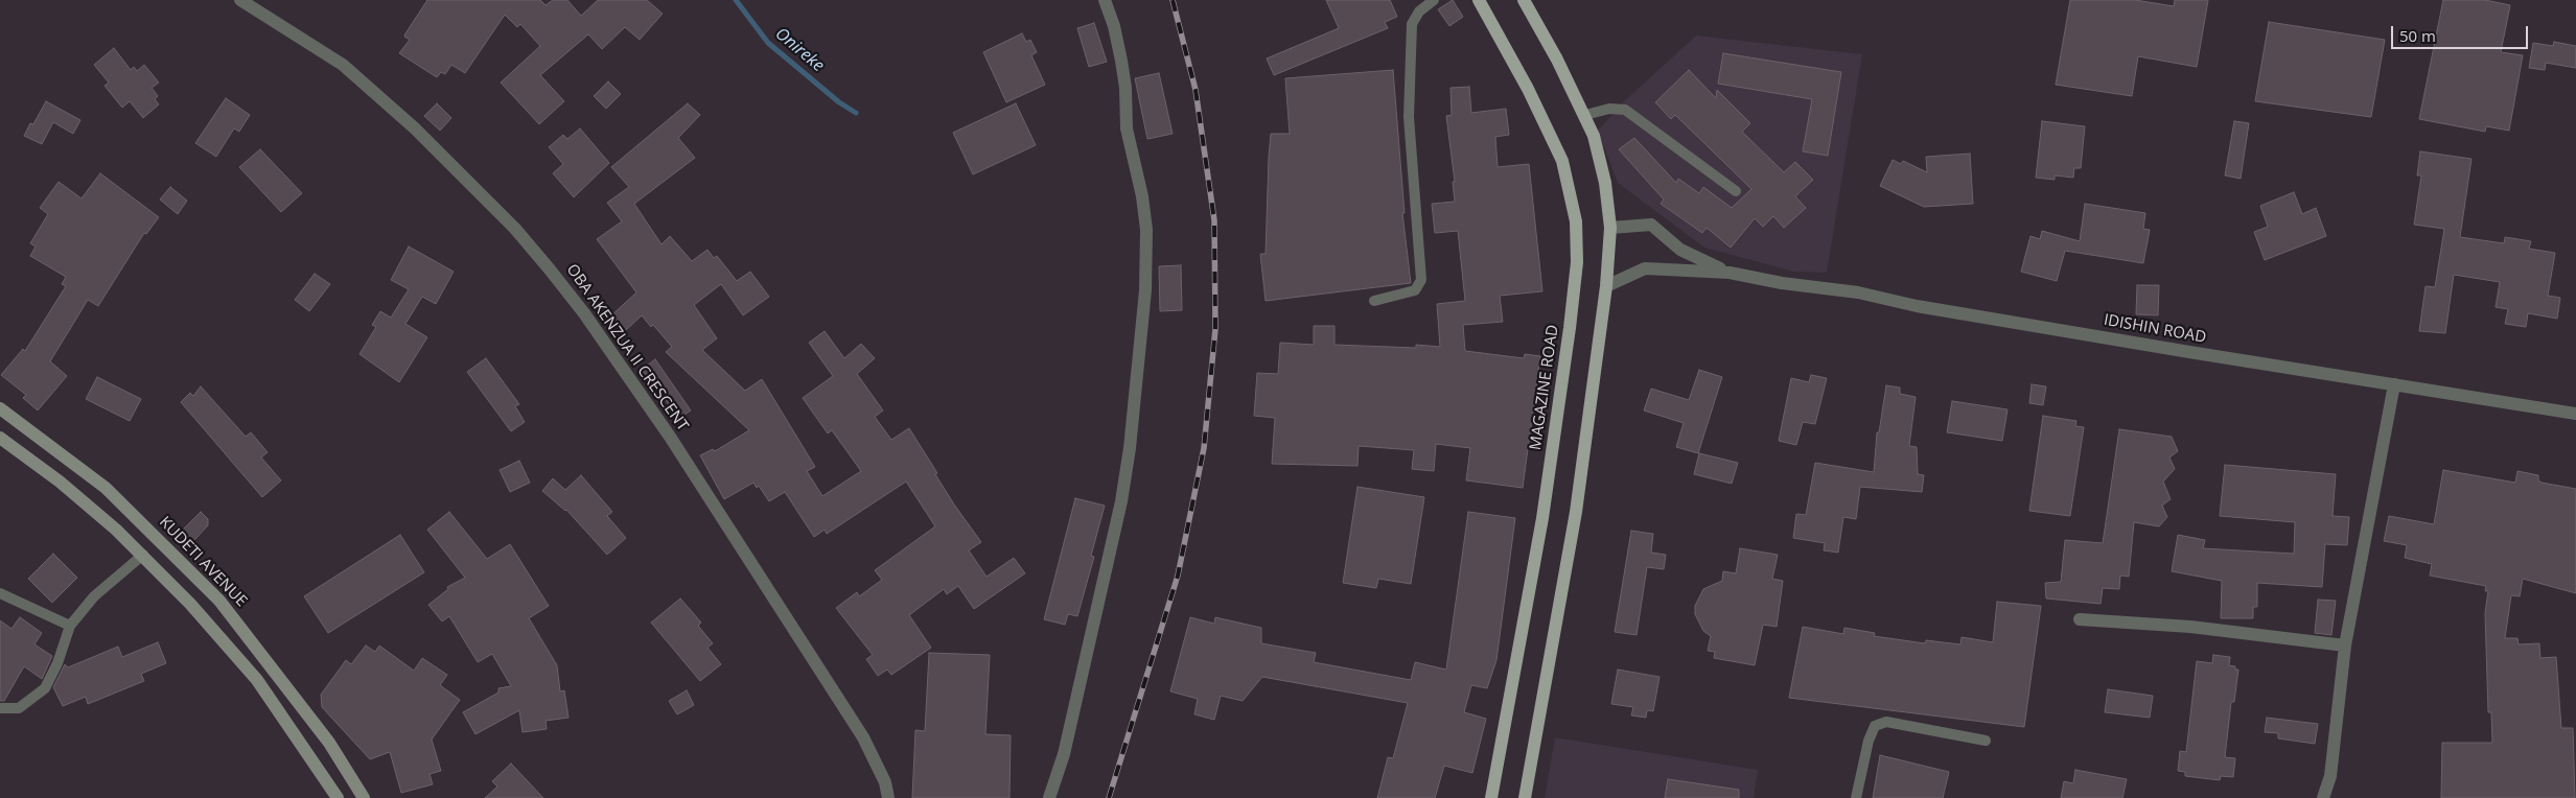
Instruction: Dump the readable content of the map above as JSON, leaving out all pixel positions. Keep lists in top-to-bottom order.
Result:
{
  "streets": {
    "main road": ["MAGAZINE ROAD", "KUDETI AVENUE"],
    "street": ["IDISHIN ROAD", "OBA AKENZUA II CRESCENT"]
  },
  "water": ["Onireke"],
  "scale_bar": "50 m"
}
